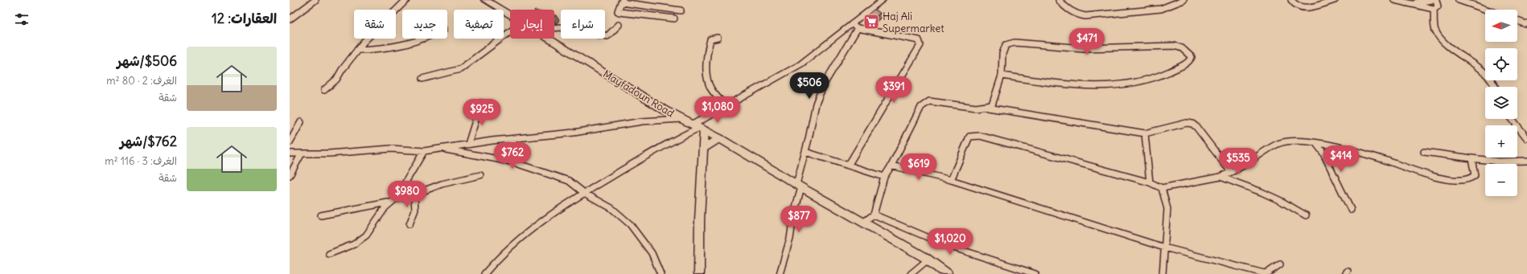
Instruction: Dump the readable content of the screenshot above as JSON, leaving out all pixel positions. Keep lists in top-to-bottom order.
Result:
{
  "streets": {
    "main road": ["Mayfadoun Road"]
  },
  "places": {
    "supermarket": ["Haj Ali Supermarket"]
  },
  "north": "left",
  "page": {
    "heading": "العقارات: 12",
    "map_buttons": ["+", "−"],
    "chip": [
      "شراء",
      "إيجار",
      "تصفية",
      "جديد",
      "شقة"
    ],
    "price": [
      "$471",
      "$506",
      "$391",
      "$1,080",
      "$925",
      "$762",
      "$414",
      "$535",
      "$619",
      "$980",
      "$877",
      "$1,020"
    ],
    "list": [
      {
        "name": "$506/شهر",
        "note": "الغرف: 2 · 80 m² · شقة"
      },
      {
        "name": "$762/شهر",
        "note": "الغرف: 3 · 116 m² · شقة"
      }
    ]
  }
}
